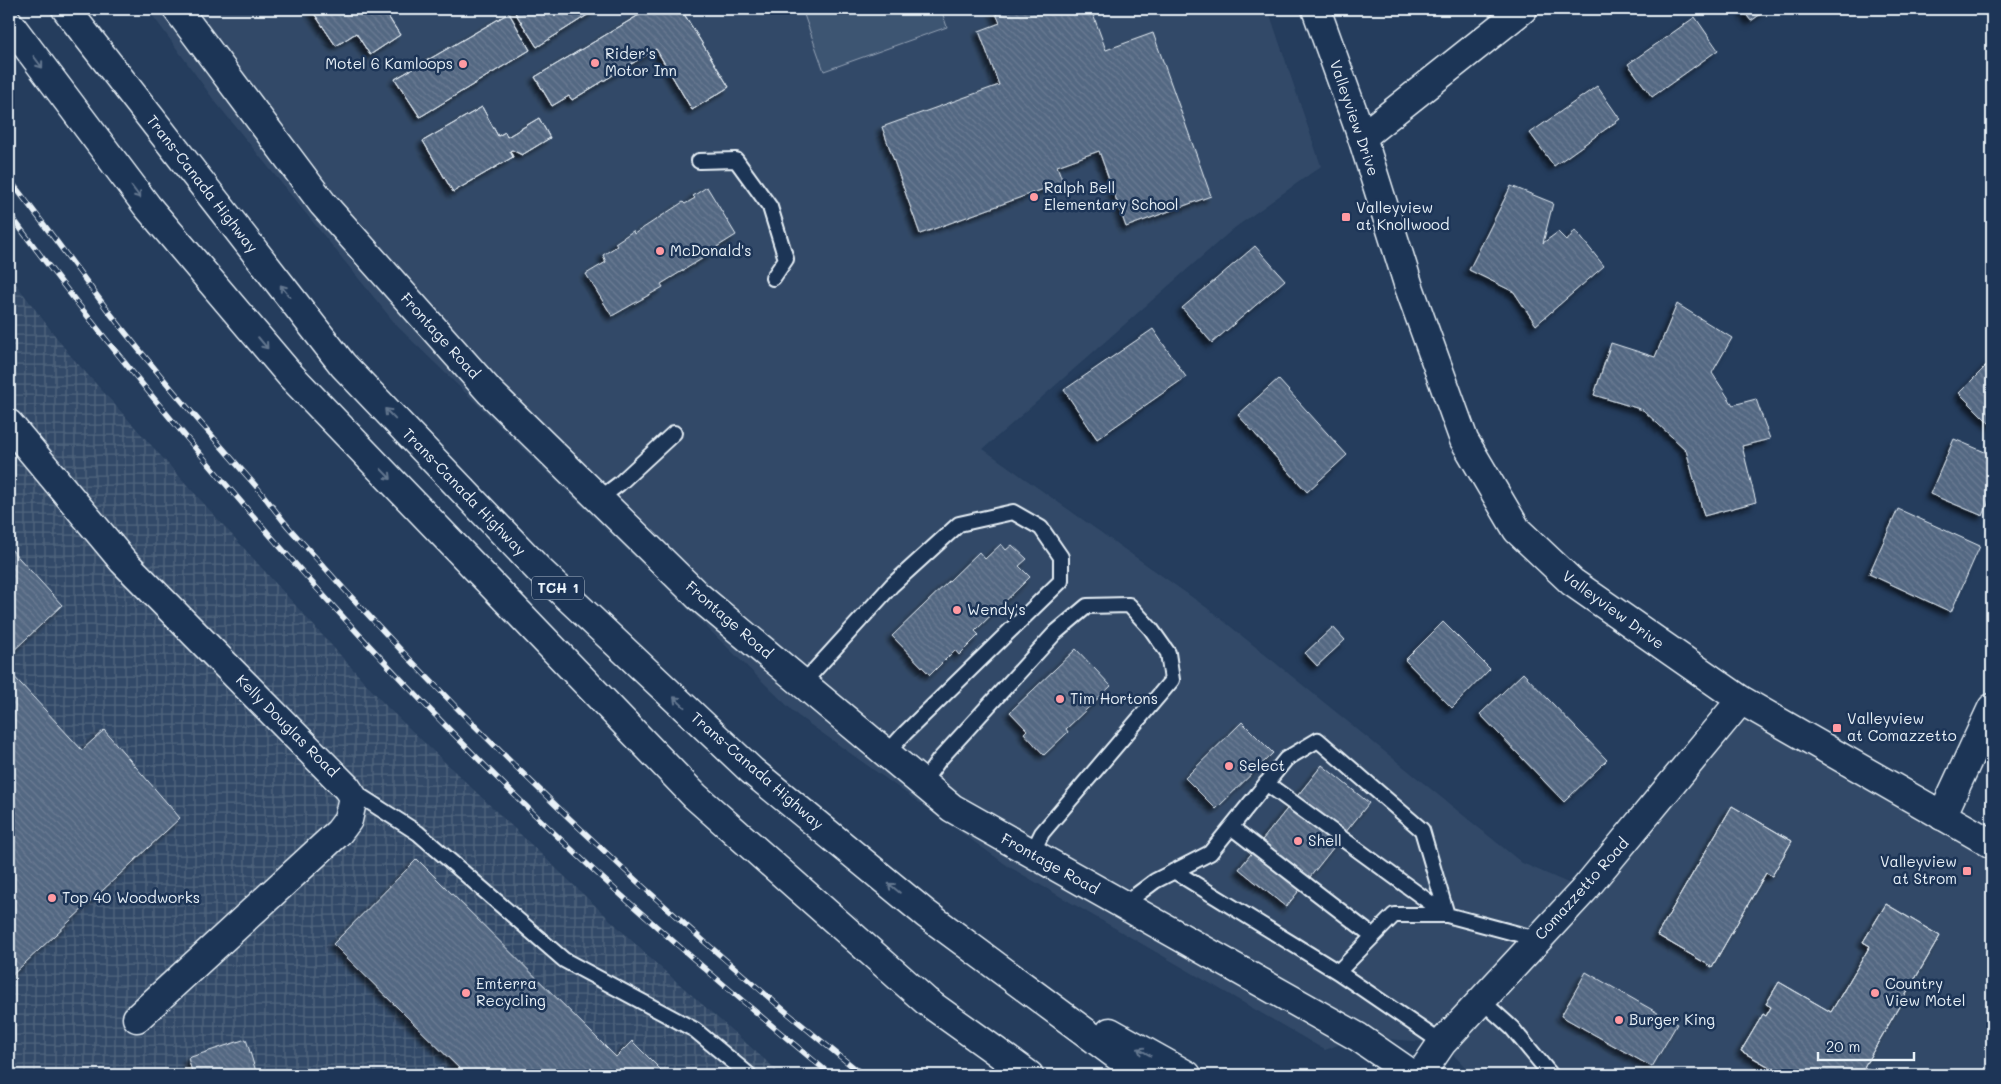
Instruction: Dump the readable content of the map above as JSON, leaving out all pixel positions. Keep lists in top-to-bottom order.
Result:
{
  "streets": {
    "main road": [
      "Valleyview Drive",
      "Trans-Canada Highway",
      "Frontage Road",
      "TCH 1",
      "Kelly Douglas Road",
      "Comazzetto Road"
    ]
  },
  "crossings": [
    ["Valleyview Drive", "Comazzetto Road"]
  ],
  "places": {
    "other": [
      "Rider's Motor Inn",
      "Motel 6 Kamloops",
      "Ralph Bell Elementary School",
      "McDonald's",
      "Wendy's",
      "Tim Hortons",
      "Select",
      "Shell",
      "Top 40 Woodworks",
      "Emterra Recycling",
      "Country View Motel",
      "Burger King"
    ],
    "transit": ["Valleyview at Knollwood", "Valleyview at Comazzetto", "Valleyview at Strom"]
  },
  "scale_bar": "20 m"
}
